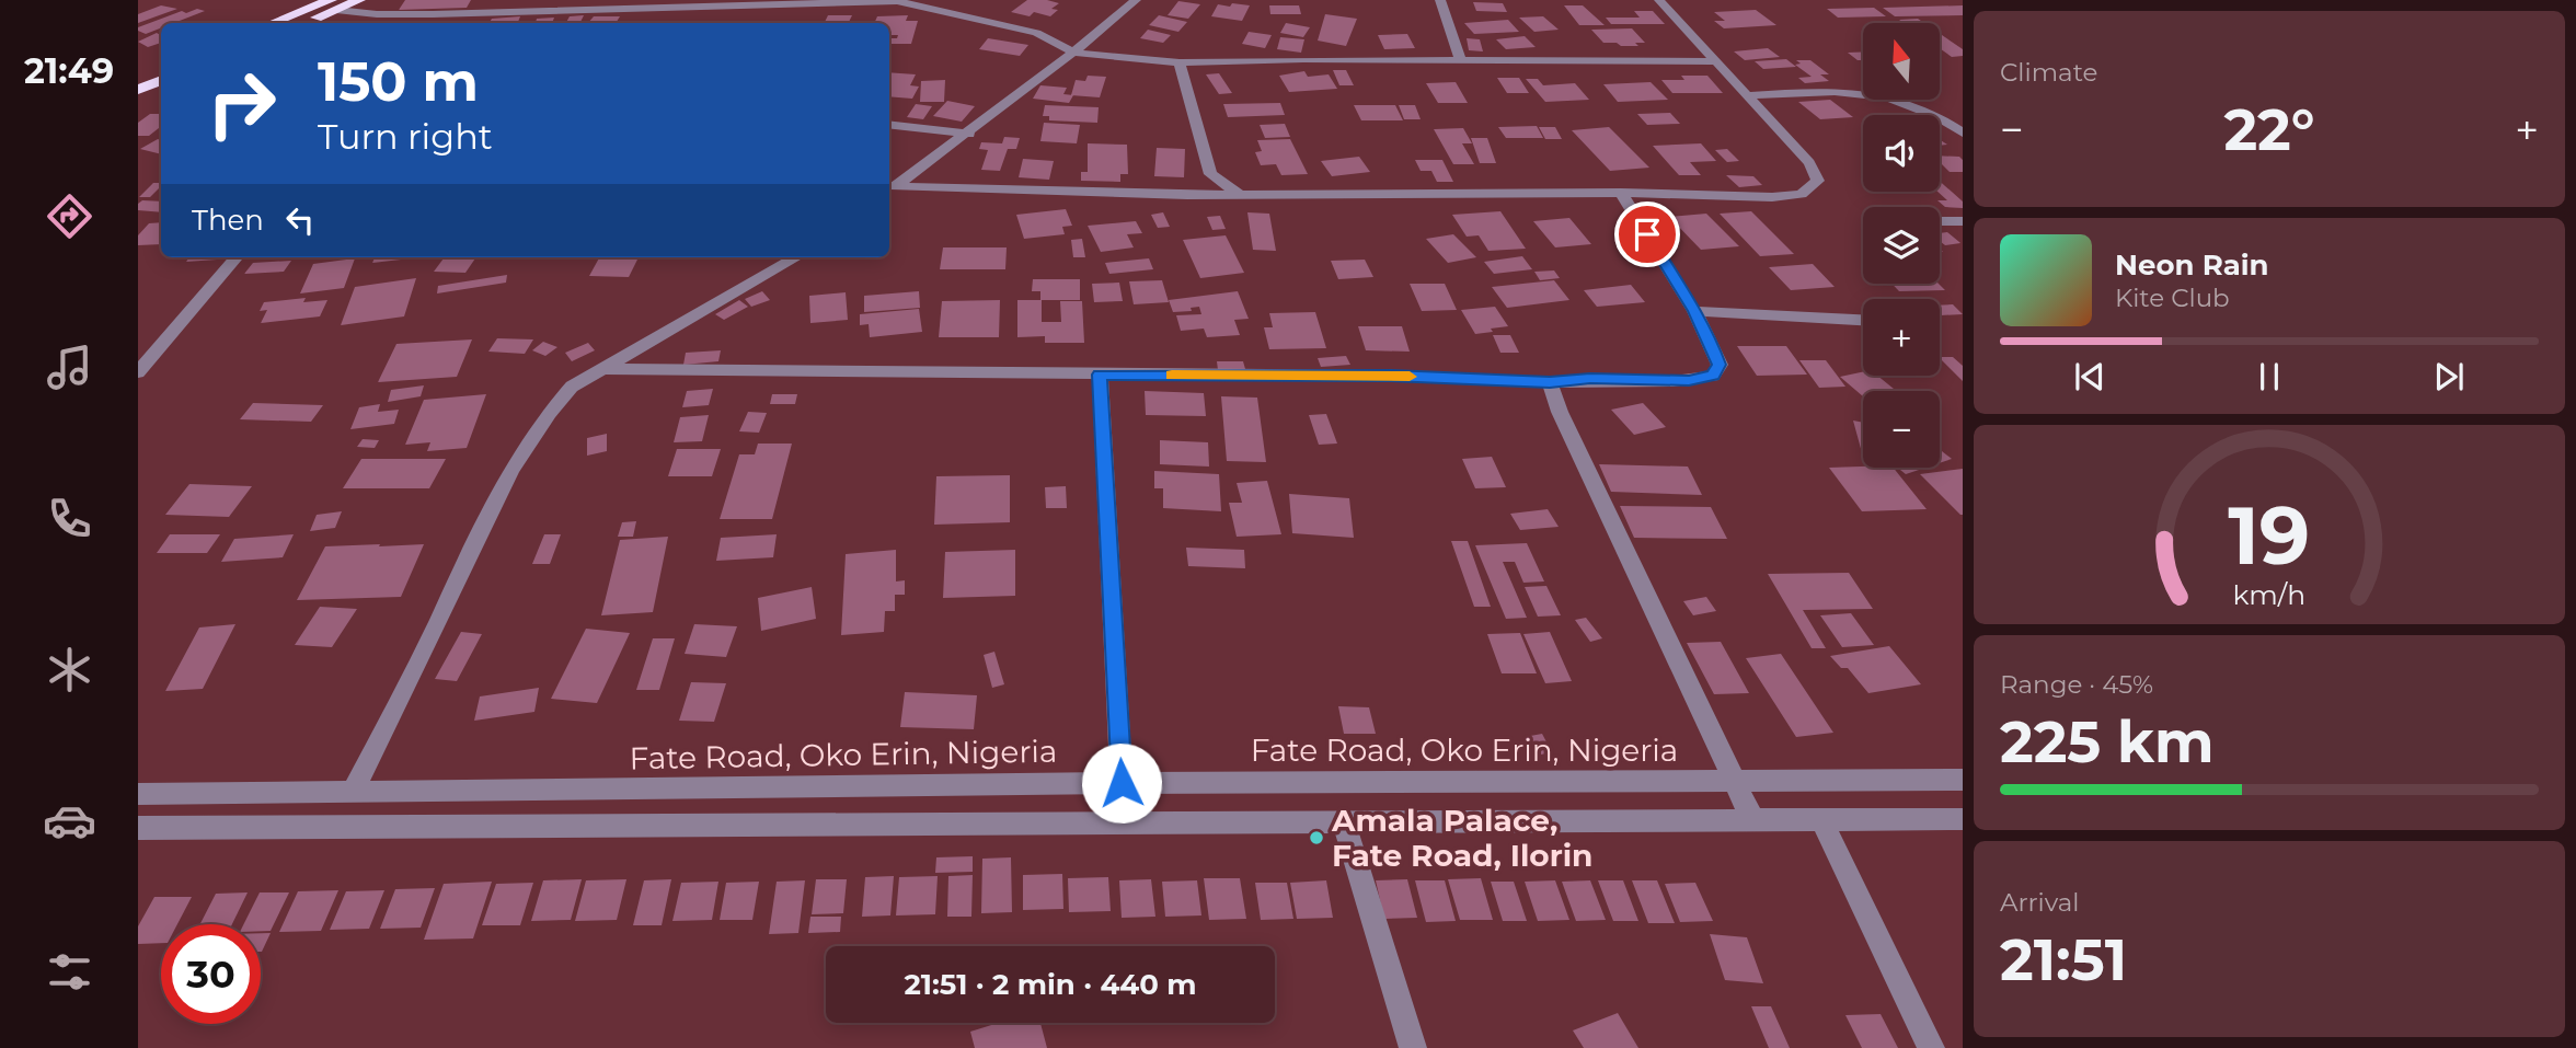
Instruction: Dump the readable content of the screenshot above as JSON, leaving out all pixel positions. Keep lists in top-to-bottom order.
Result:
{
  "streets": {
    "street": ["Fate Road, Oko Erin, Nigeria"]
  },
  "places": ["Amala Palace, Fate Road, Ilorin"],
  "north": "top",
  "page": {
    "tabs": "21:49",
    "tile": [
      "Climate",
      ["Range · 45%", "225 km"],
      ["Arrival", "21:51"]
    ],
    "map_buttons": ["+", "−"],
    "turn": ["150 m", "Turn right"],
    "heat": ["−", "22°", "+"],
    "then": "Then",
    "song": ["Neon Rain", "Kite Club"],
    "limit": "30",
    "trip": "21:51 · 2 min · 440 m",
    "gauge": ["19", "km/h"]
  }
}
